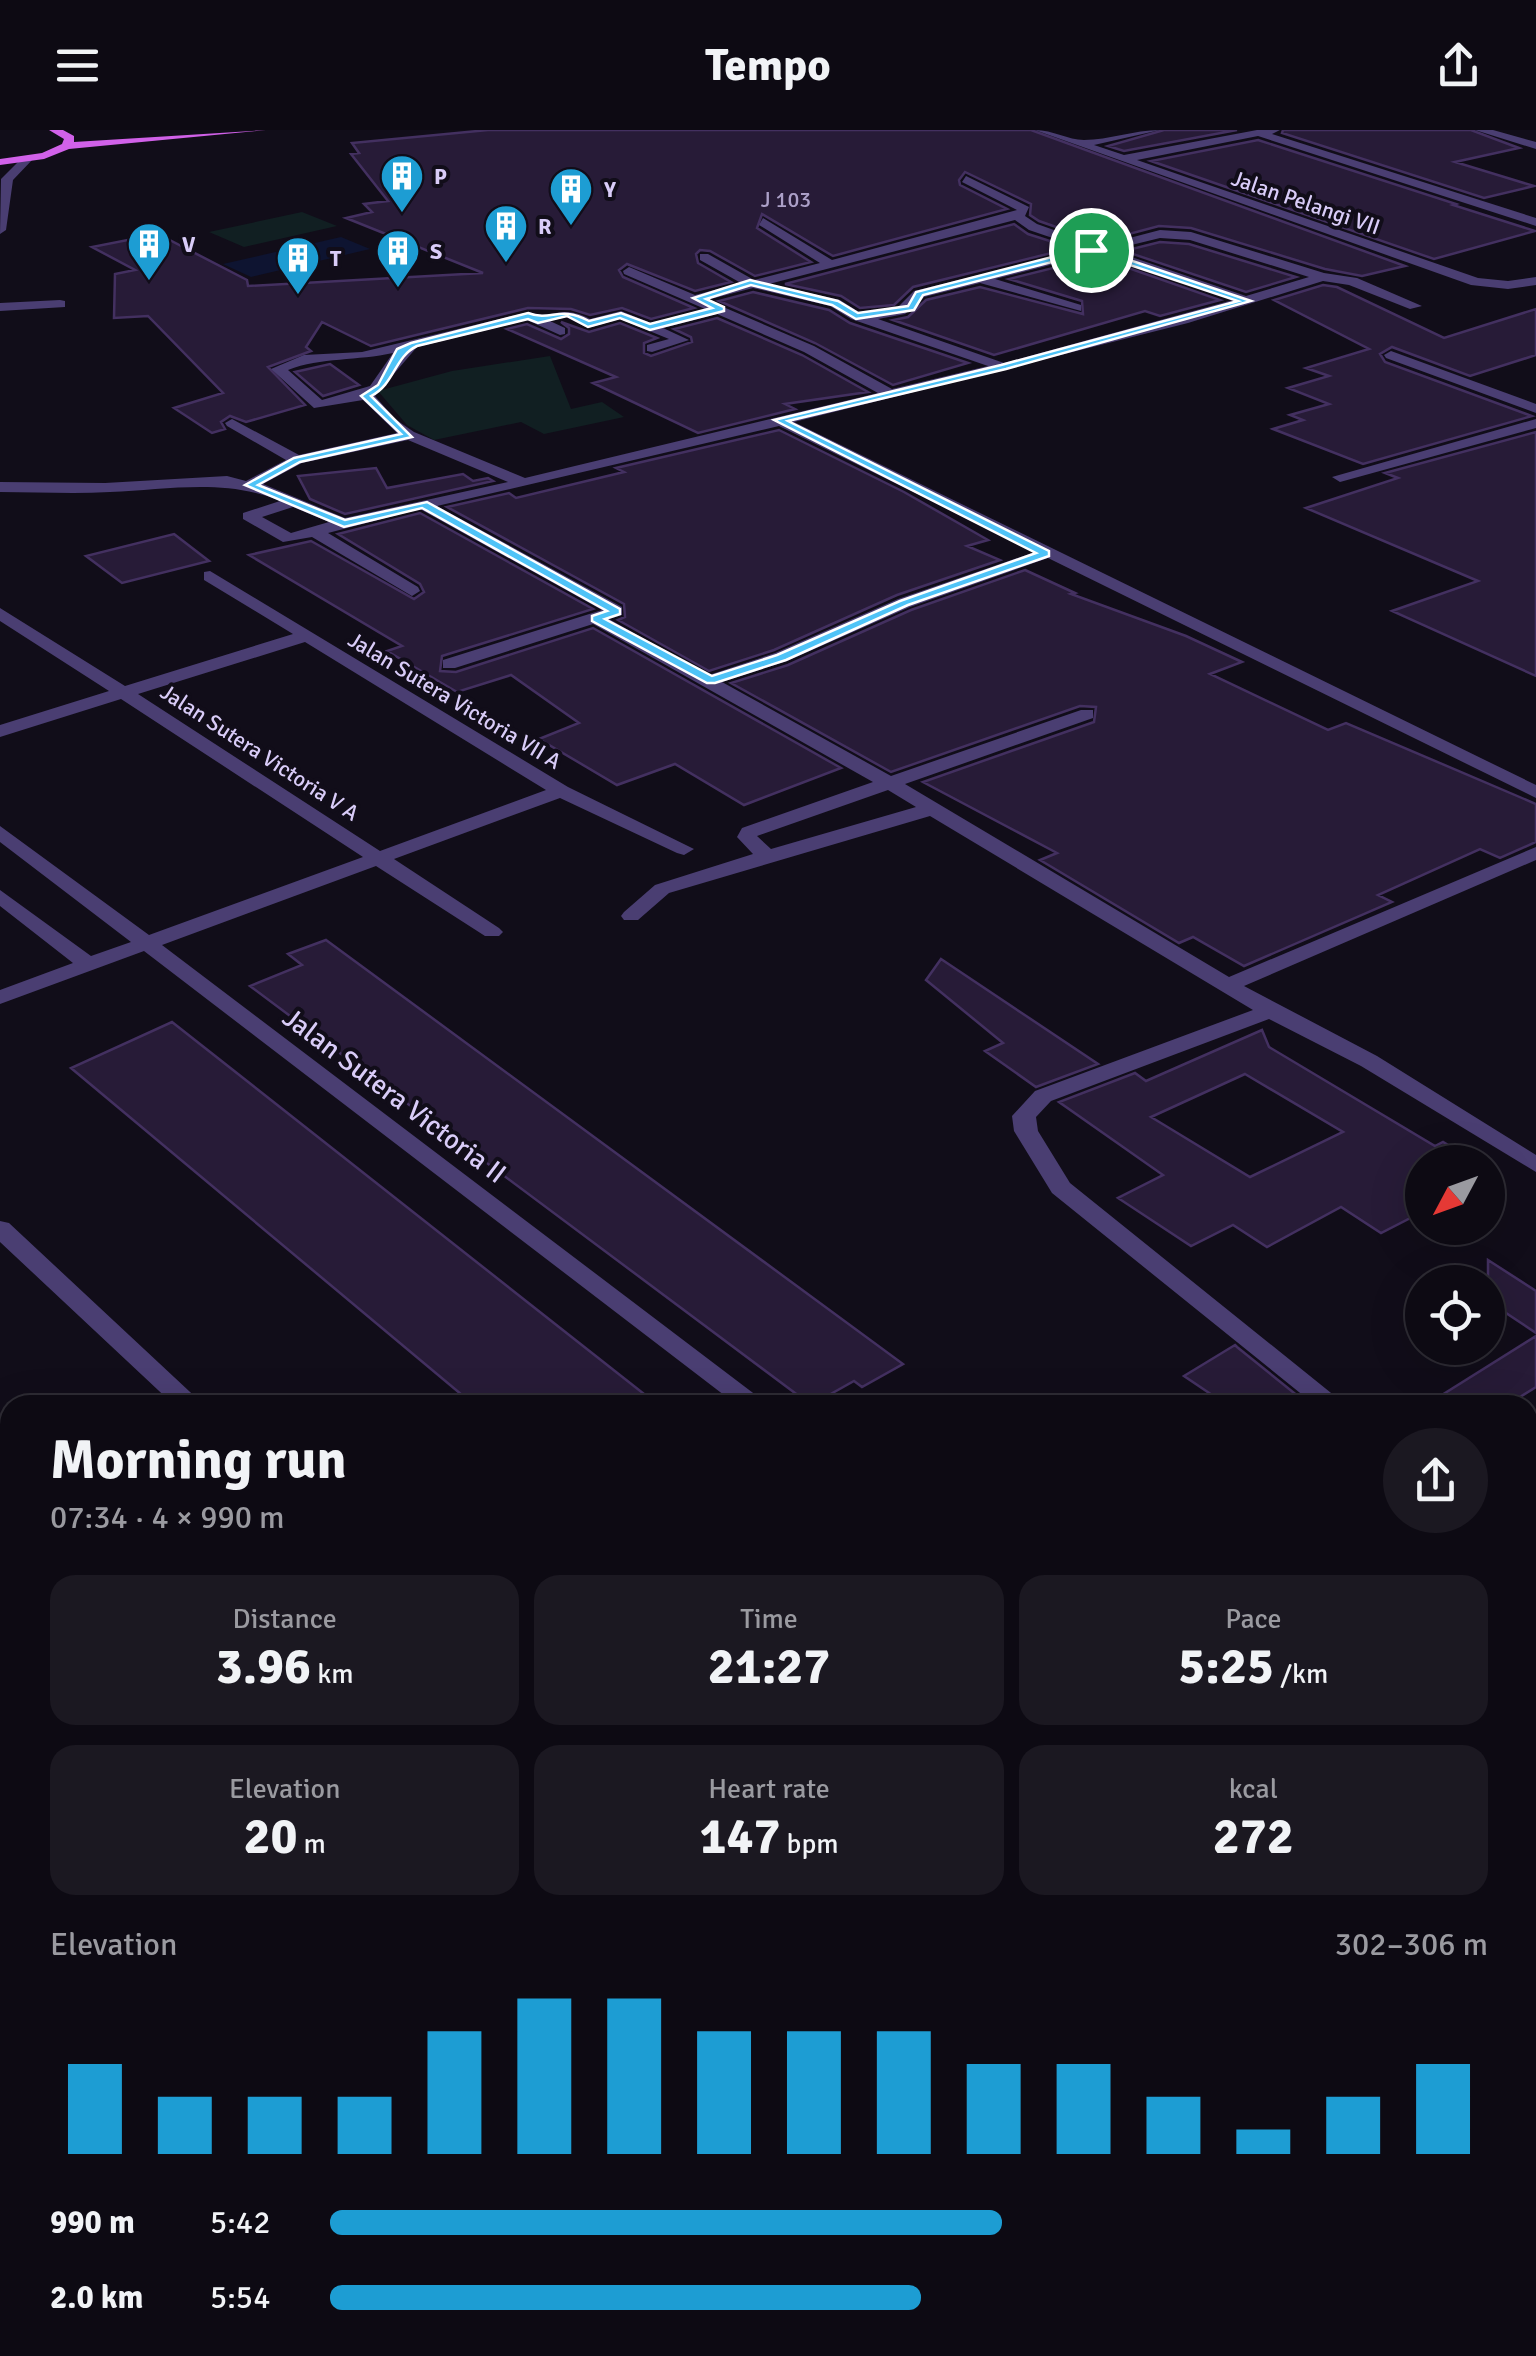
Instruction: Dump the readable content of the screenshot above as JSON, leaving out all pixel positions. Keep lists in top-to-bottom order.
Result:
{
  "streets": {
    "street": [
      "Jalan Pelangi VII",
      "Jalan Sutera Victoria VII A",
      "Jalan Sutera Victoria V A",
      "Jalan Sutera Victoria II"
    ]
  },
  "places": {
    "building": [
      "P",
      "Y",
      "R",
      "V",
      "S",
      "T"
    ]
  },
  "house_numbers": ["J 103"],
  "north": "bottom left",
  "page": {
    "header": "Tempo",
    "heading": ["Morning run", "07:34 · 4 × 990 m"],
    "stats": [
      ["Distance", "3.96 km"],
      ["Time", "21:27"],
      ["Pace", "5:25 /km"],
      ["Elevation", "20 m"],
      ["Heart rate", "147 bpm"],
      ["kcal", "272"]
    ],
    "chart": ["Elevation", "302–306 m"],
    "list": [
      {
        "name": "990 m",
        "note": "5:42"
      },
      {
        "name": "2.0 km",
        "note": "5:54"
      }
    ]
  }
}
